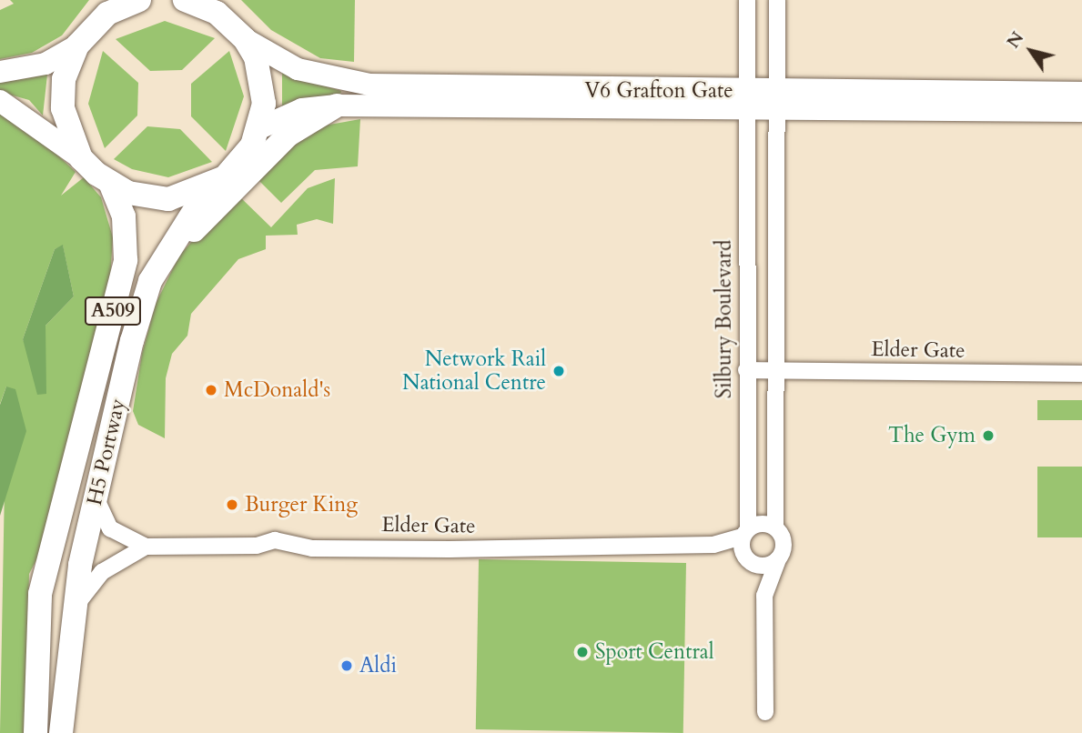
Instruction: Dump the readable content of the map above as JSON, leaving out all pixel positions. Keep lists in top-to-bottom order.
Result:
{
  "streets": {
    "main road": ["A509", "H5 Portway"],
    "street": ["V6 Grafton Gate", "Silbury Boulevard", "Elder Gate"]
  },
  "crossings": [
    ["V6 Grafton Gate", "Silbury Boulevard"],
    ["A509", "H5 Portway"],
    ["Silbury Boulevard", "Elder Gate"],
    ["Elder Gate", "H5 Portway"]
  ],
  "places": [
    "Network Rail National Centre",
    "McDonald's",
    "The Gym",
    "Burger King",
    "Sport Central",
    "Aldi"
  ],
  "north": "top left"
}
